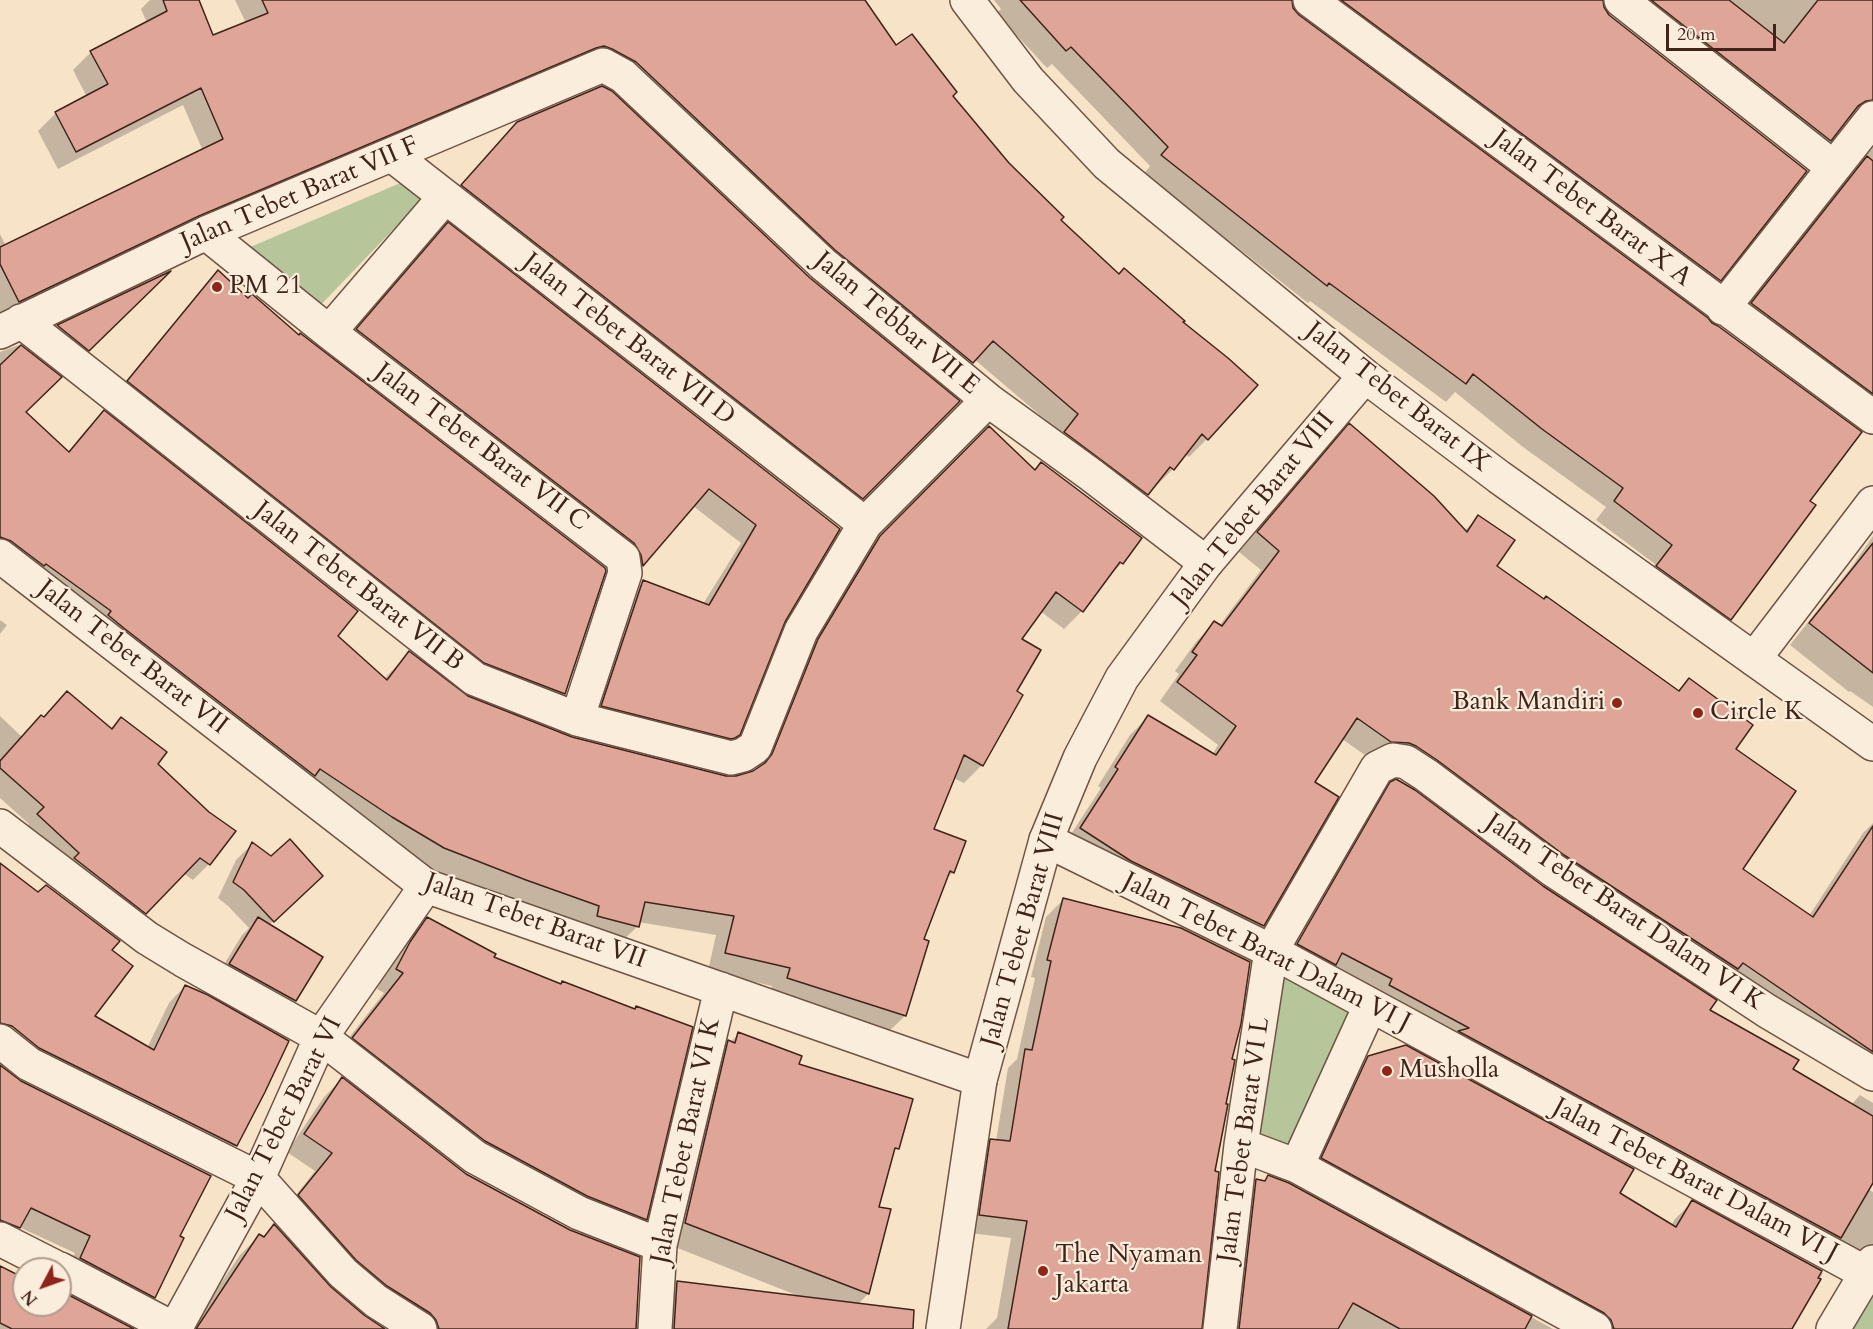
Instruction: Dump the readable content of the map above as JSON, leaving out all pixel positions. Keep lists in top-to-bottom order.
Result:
{
  "streets": {
    "street": [
      "Jalan Tebet Barat VII F",
      "Jalan Tebet Barat X A",
      "Jalan Tebbar VII E",
      "Jalan Tebet Barat VII D",
      "Jalan Tebet Barat IX",
      "Jalan Tebet Barat VII C",
      "Jalan Tebet Barat VIII",
      "Jalan Tebet Barat VII B",
      "Jalan Tebet Barat VII",
      "Jalan Tebet Barat Dalam VI K",
      "Jalan Tebet Barat Dalam VI J",
      "Jalan Tebet Barat VI",
      "Jalan Tebet Barat VI L",
      "Jalan Tebet Barat VI K"
    ]
  },
  "crossings": [
    ["Jalan Tebet Barat VII F", "Jalan Tebbar VII E"],
    ["Jalan Tebet Barat VII F", "Jalan Tebet Barat VII D"],
    ["Jalan Tebet Barat VII F", "Jalan Tebet Barat VII C"],
    ["Jalan Tebet Barat VII F", "Jalan Tebet Barat VII B"],
    ["Jalan Tebbar VII E", "Jalan Tebet Barat VIII"],
    ["Jalan Tebet Barat VII D", "Jalan Tebet Barat VII B"],
    ["Jalan Tebet Barat IX", "Jalan Tebet Barat VIII"],
    ["Jalan Tebet Barat VII C", "Jalan Tebet Barat VII B"],
    ["Jalan Tebet Barat VIII", "Jalan Tebet Barat VII"],
    ["Jalan Tebet Barat VIII", "Jalan Tebet Barat Dalam VI J"],
    ["Jalan Tebet Barat VII", "Jalan Tebet Barat VI"],
    ["Jalan Tebet Barat VII", "Jalan Tebet Barat VI K"],
    ["Jalan Tebet Barat Dalam VI K", "Jalan Tebet Barat Dalam VI J"],
    ["Jalan Tebet Barat Dalam VI K", "Jalan Tebet Barat VI L"],
    ["Jalan Tebet Barat Dalam VI J", "Jalan Tebet Barat VI L"]
  ],
  "places": [
    "PM 21",
    "Bank Mandiri",
    "Circle K",
    "Musholla",
    "The Nyaman Jakarta"
  ],
  "scale_bar": "20 m",
  "north": "bottom left"
}
